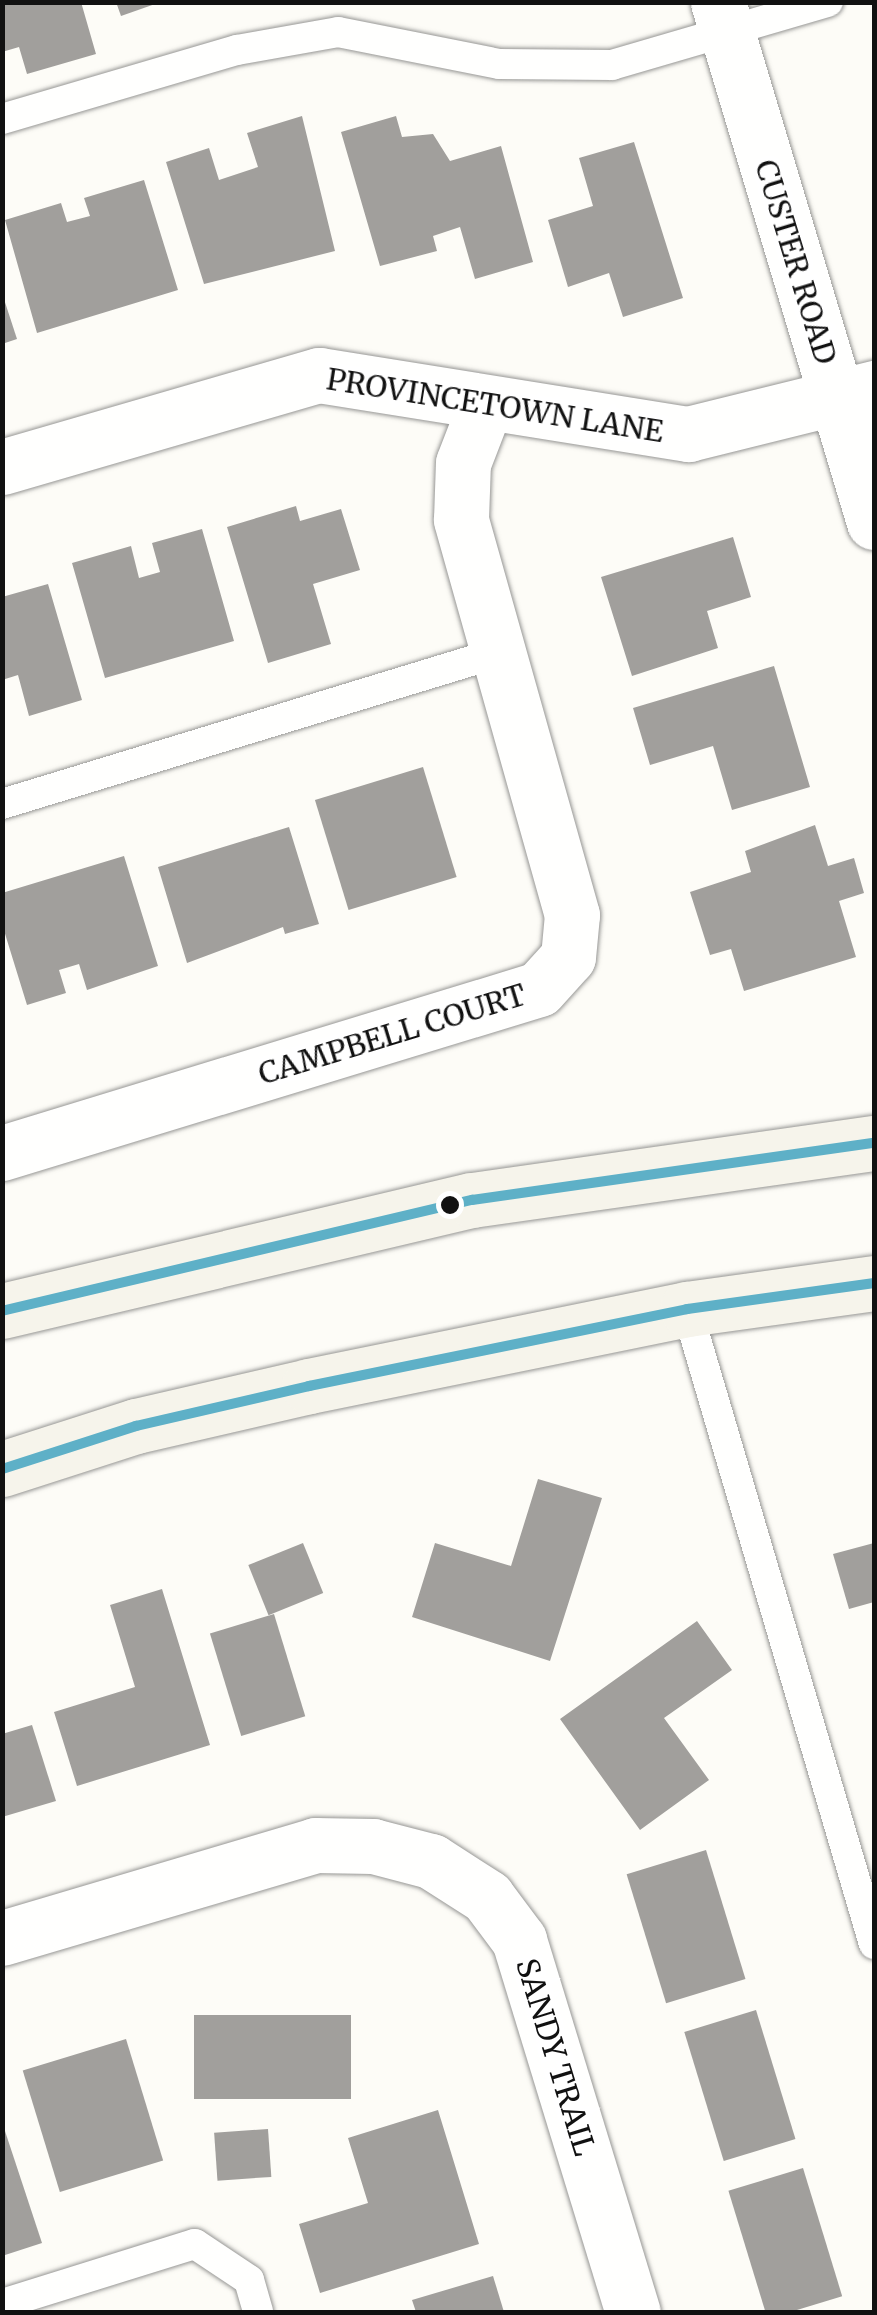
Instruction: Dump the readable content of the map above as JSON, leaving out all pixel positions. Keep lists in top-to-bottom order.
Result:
{
  "streets": {
    "street": [
      "CUSTER ROAD",
      "PROVINCETOWN LANE",
      "CAMPBELL COURT",
      "SANDY TRAIL"
    ]
  },
  "crossings": [
    ["CUSTER ROAD", "PROVINCETOWN LANE"],
    ["PROVINCETOWN LANE", "CAMPBELL COURT"]
  ]
}
